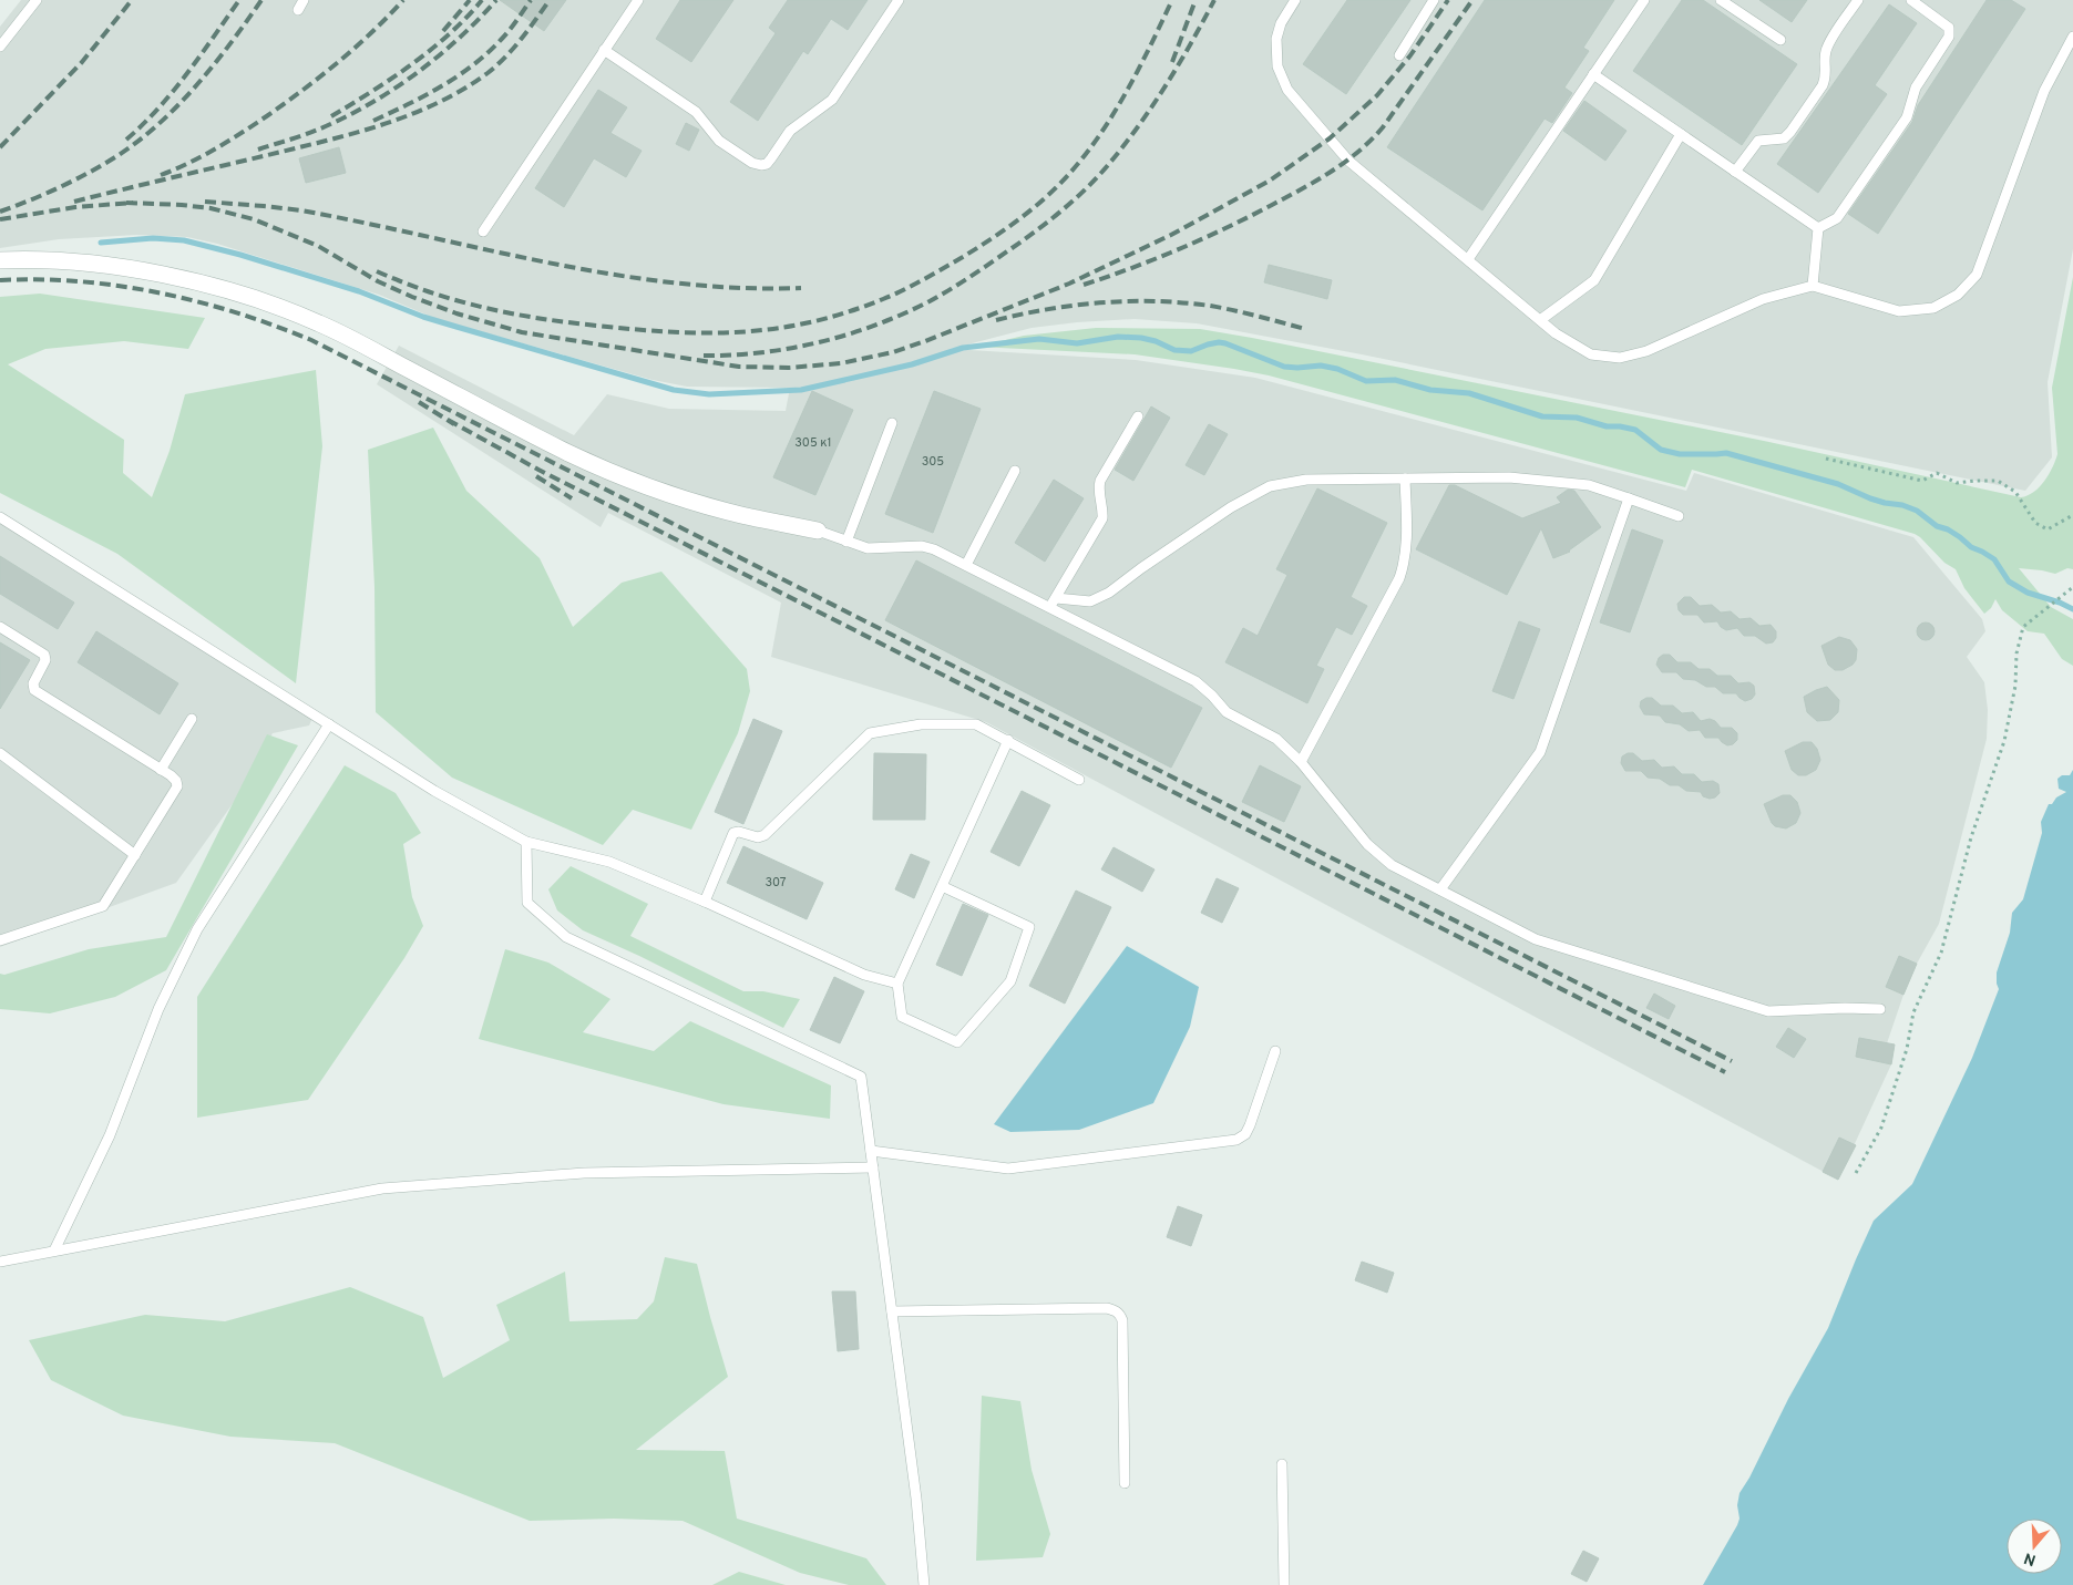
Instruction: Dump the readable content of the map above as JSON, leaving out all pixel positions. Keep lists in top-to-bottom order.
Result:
{
  "house_numbers": ["305 к1", "305", "307"],
  "north": "bottom"
}
